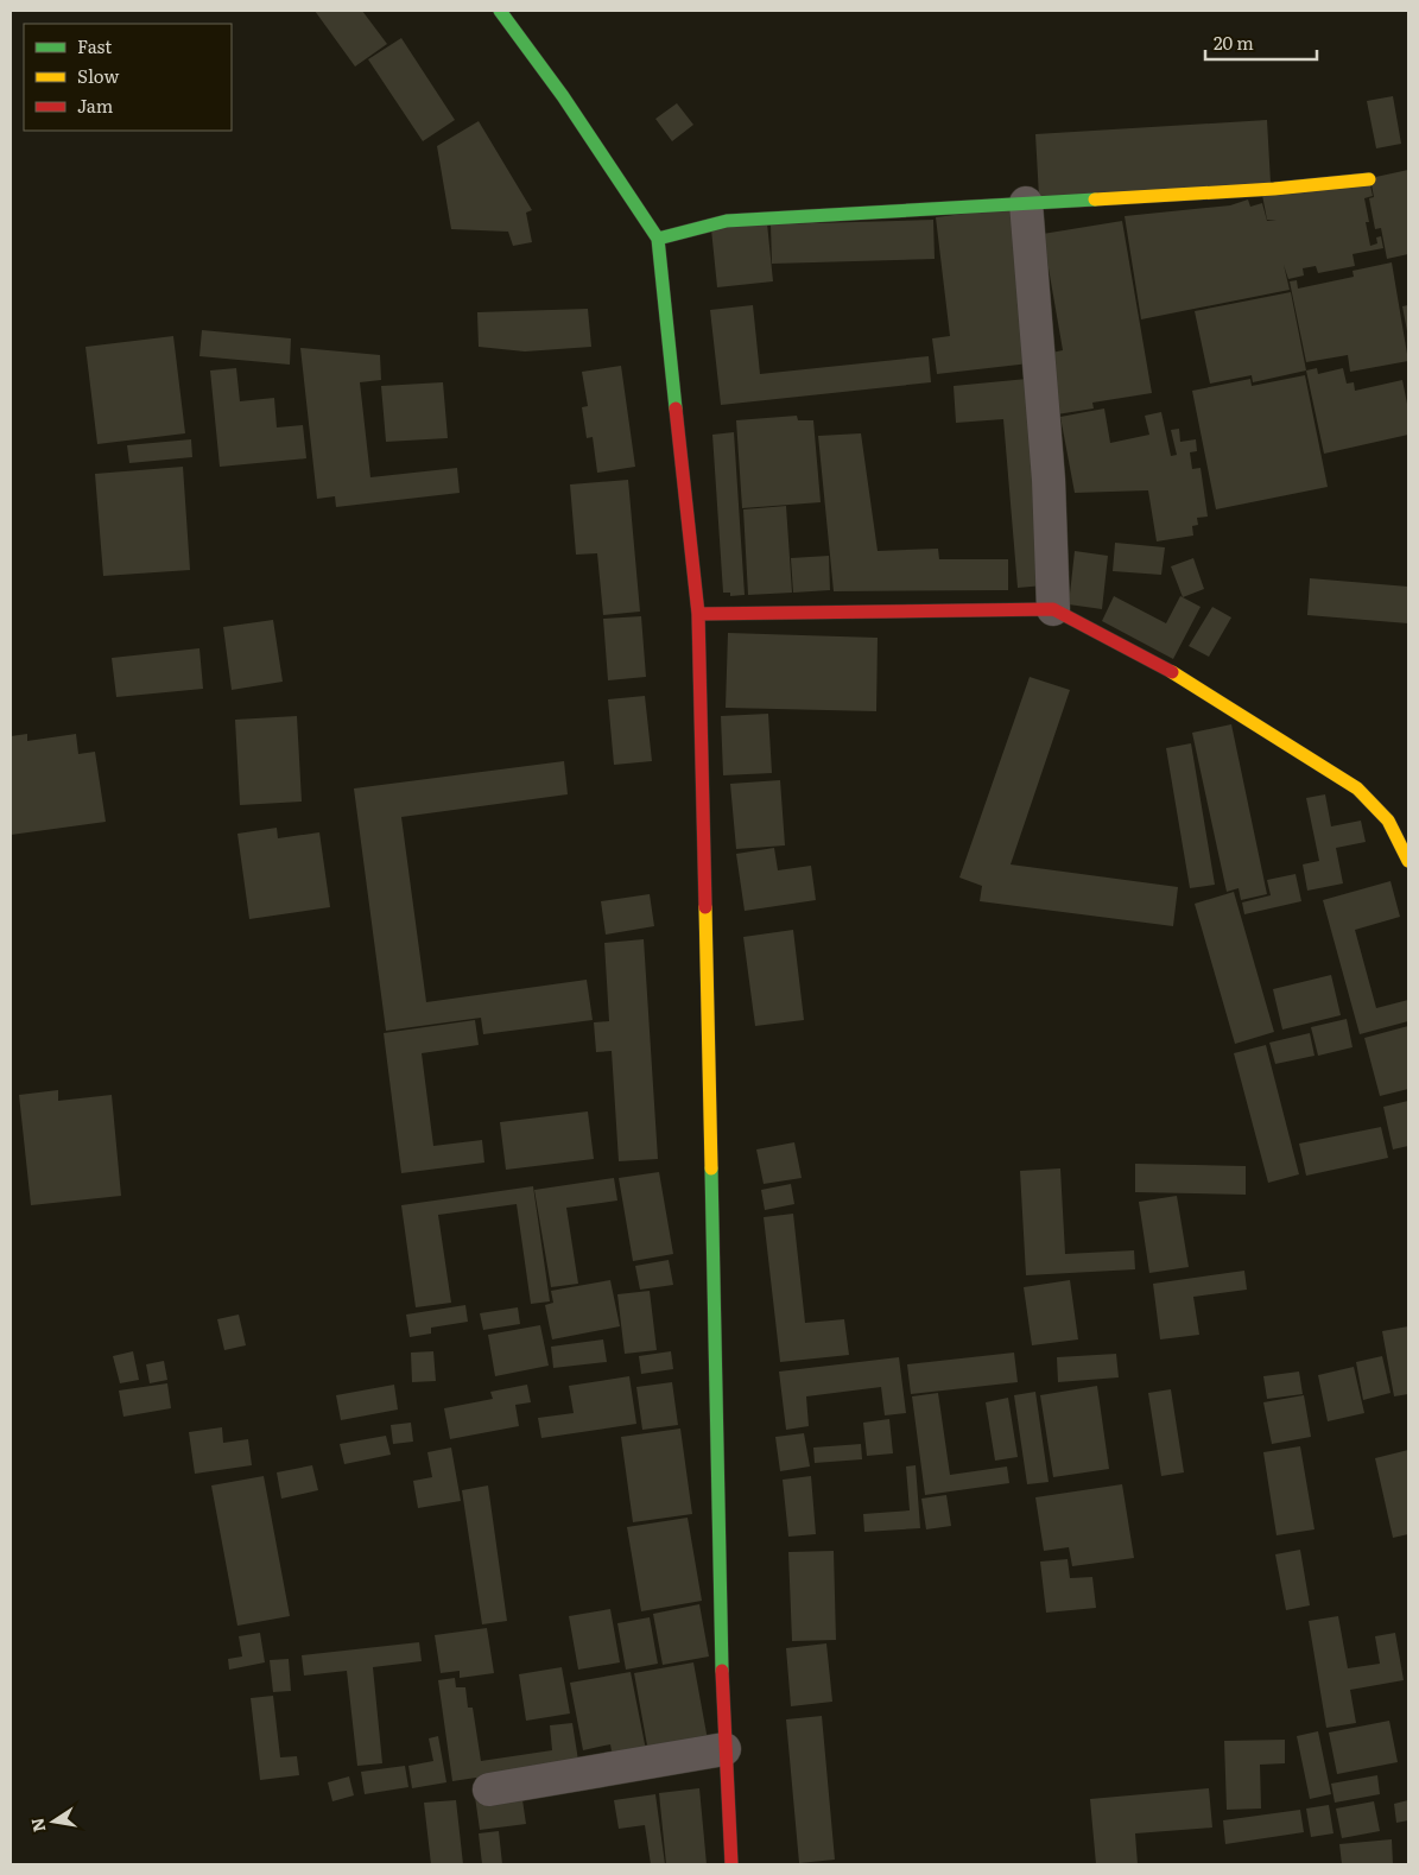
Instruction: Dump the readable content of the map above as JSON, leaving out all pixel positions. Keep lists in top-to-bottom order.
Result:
{
  "legend": ["Fast", "Slow", "Jam"],
  "scale_bar": "20 m",
  "north": "left"
}
